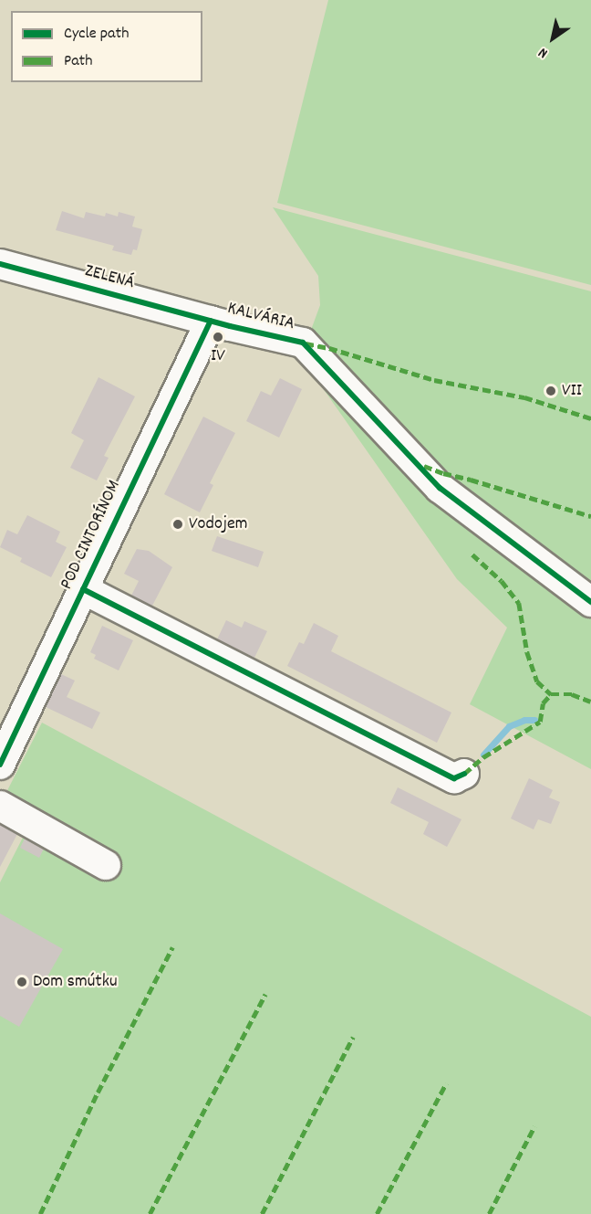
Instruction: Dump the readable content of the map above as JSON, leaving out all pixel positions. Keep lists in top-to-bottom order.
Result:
{
  "streets": {
    "street": ["ZELENÁ", "KALVÁRIA", "POD CINTORÍNOM"]
  },
  "crossings": [
    ["ZELENÁ", "KALVÁRIA"],
    ["ZELENÁ", "POD CINTORÍNOM"],
    ["KALVÁRIA", "POD CINTORÍNOM"]
  ],
  "places": [
    "IV",
    "VII",
    "Vodojem",
    "Dom smútku"
  ],
  "legend": ["Cycle path", "Path"],
  "north": "bottom left"
}
